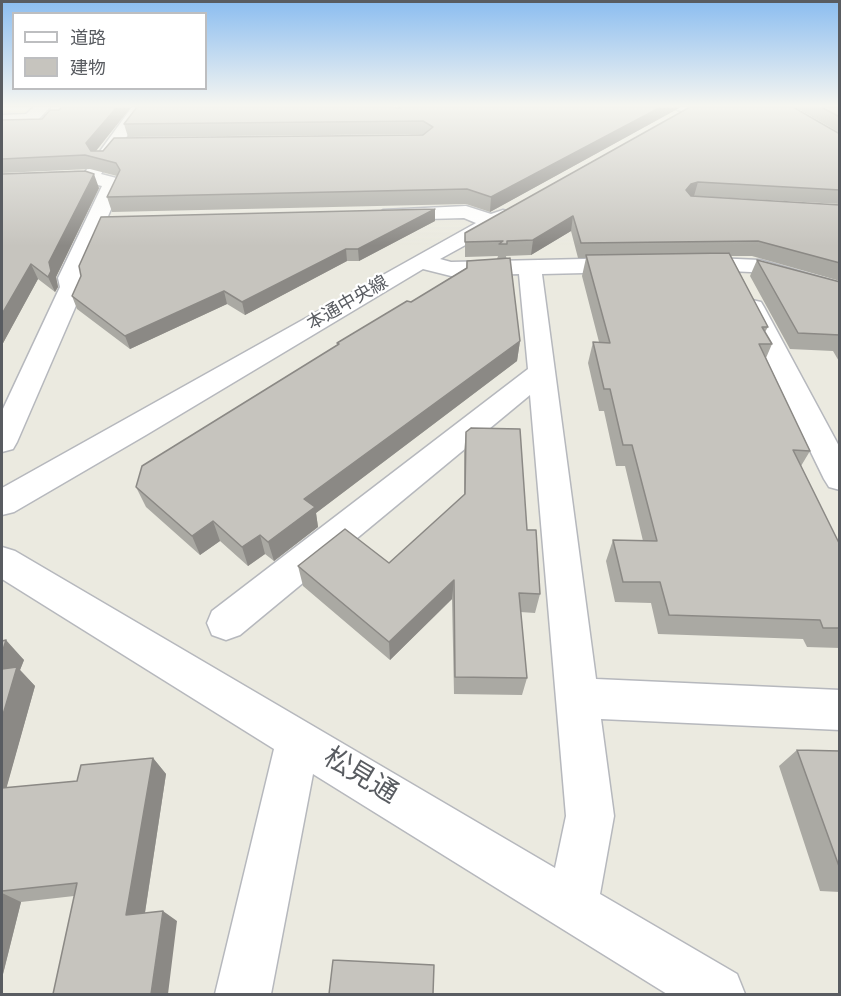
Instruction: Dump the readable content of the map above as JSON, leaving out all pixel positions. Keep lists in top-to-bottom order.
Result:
{
  "streets": {
    "street": ["本通中央線", "松見通"]
  },
  "legend": ["道路", "建物"]
}
